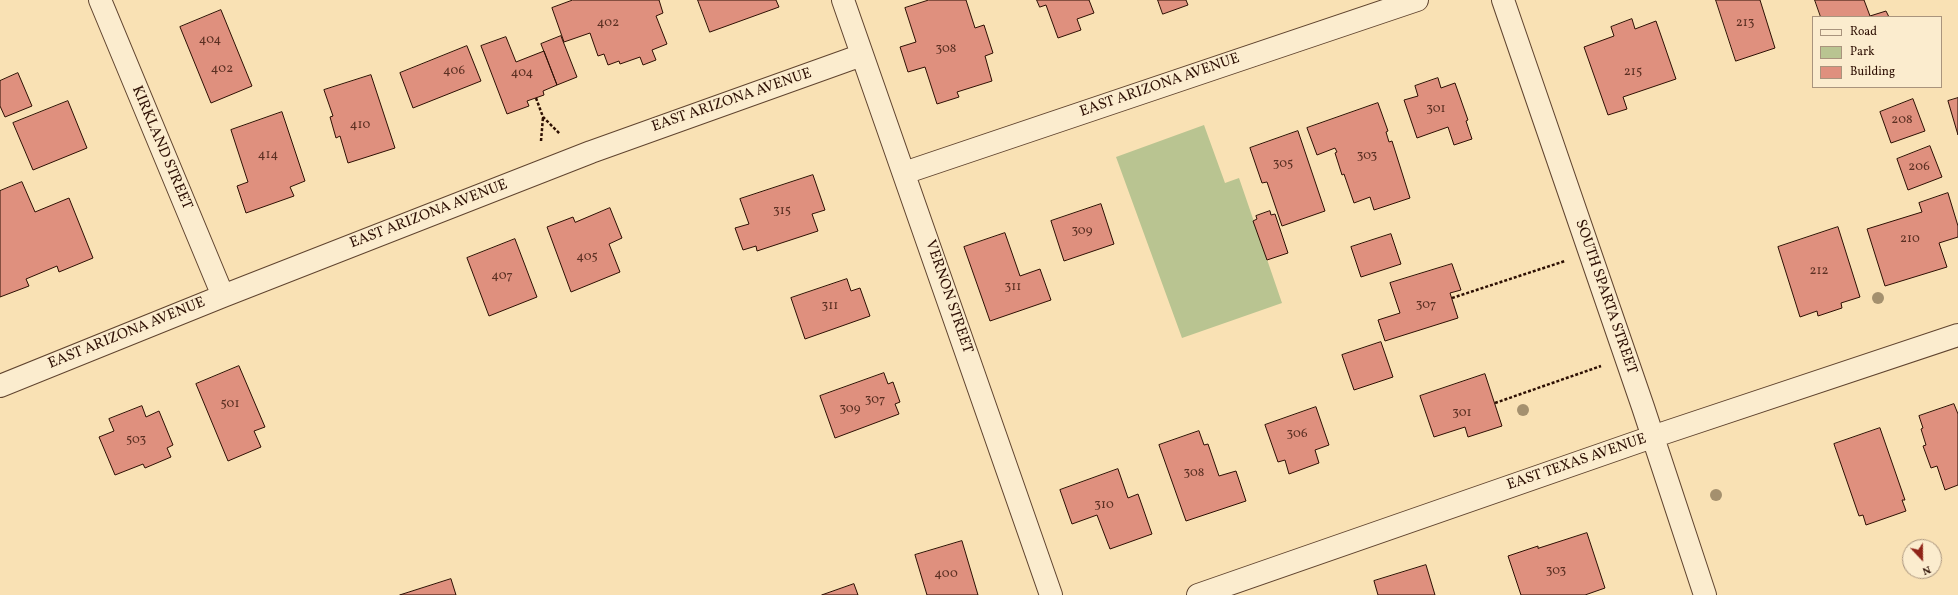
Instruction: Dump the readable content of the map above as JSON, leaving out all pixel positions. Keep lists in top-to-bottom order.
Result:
{
  "streets": {
    "street": [
      "EAST ARIZONA AVENUE",
      "KIRKLAND STREET",
      "VERNON STREET",
      "SOUTH SPARTA STREET",
      "EAST TEXAS AVENUE"
    ]
  },
  "crossings": [
    ["EAST ARIZONA AVENUE", "KIRKLAND STREET"],
    ["EAST ARIZONA AVENUE", "VERNON STREET"],
    ["SOUTH SPARTA STREET", "EAST TEXAS AVENUE"]
  ],
  "house_numbers": [
    "402",
    "213",
    "404",
    "308",
    "402",
    "406",
    "215",
    "404",
    "301",
    "208",
    "410",
    "414",
    "303",
    "305",
    "206",
    "315",
    "309",
    "210",
    "405",
    "212",
    "407",
    "311",
    "307",
    "311",
    "307",
    "501",
    "309",
    "301",
    "306",
    "503",
    "308",
    "310",
    "303",
    "400"
  ],
  "legend": ["Road", "Park", "Building"],
  "north": "bottom"
}
